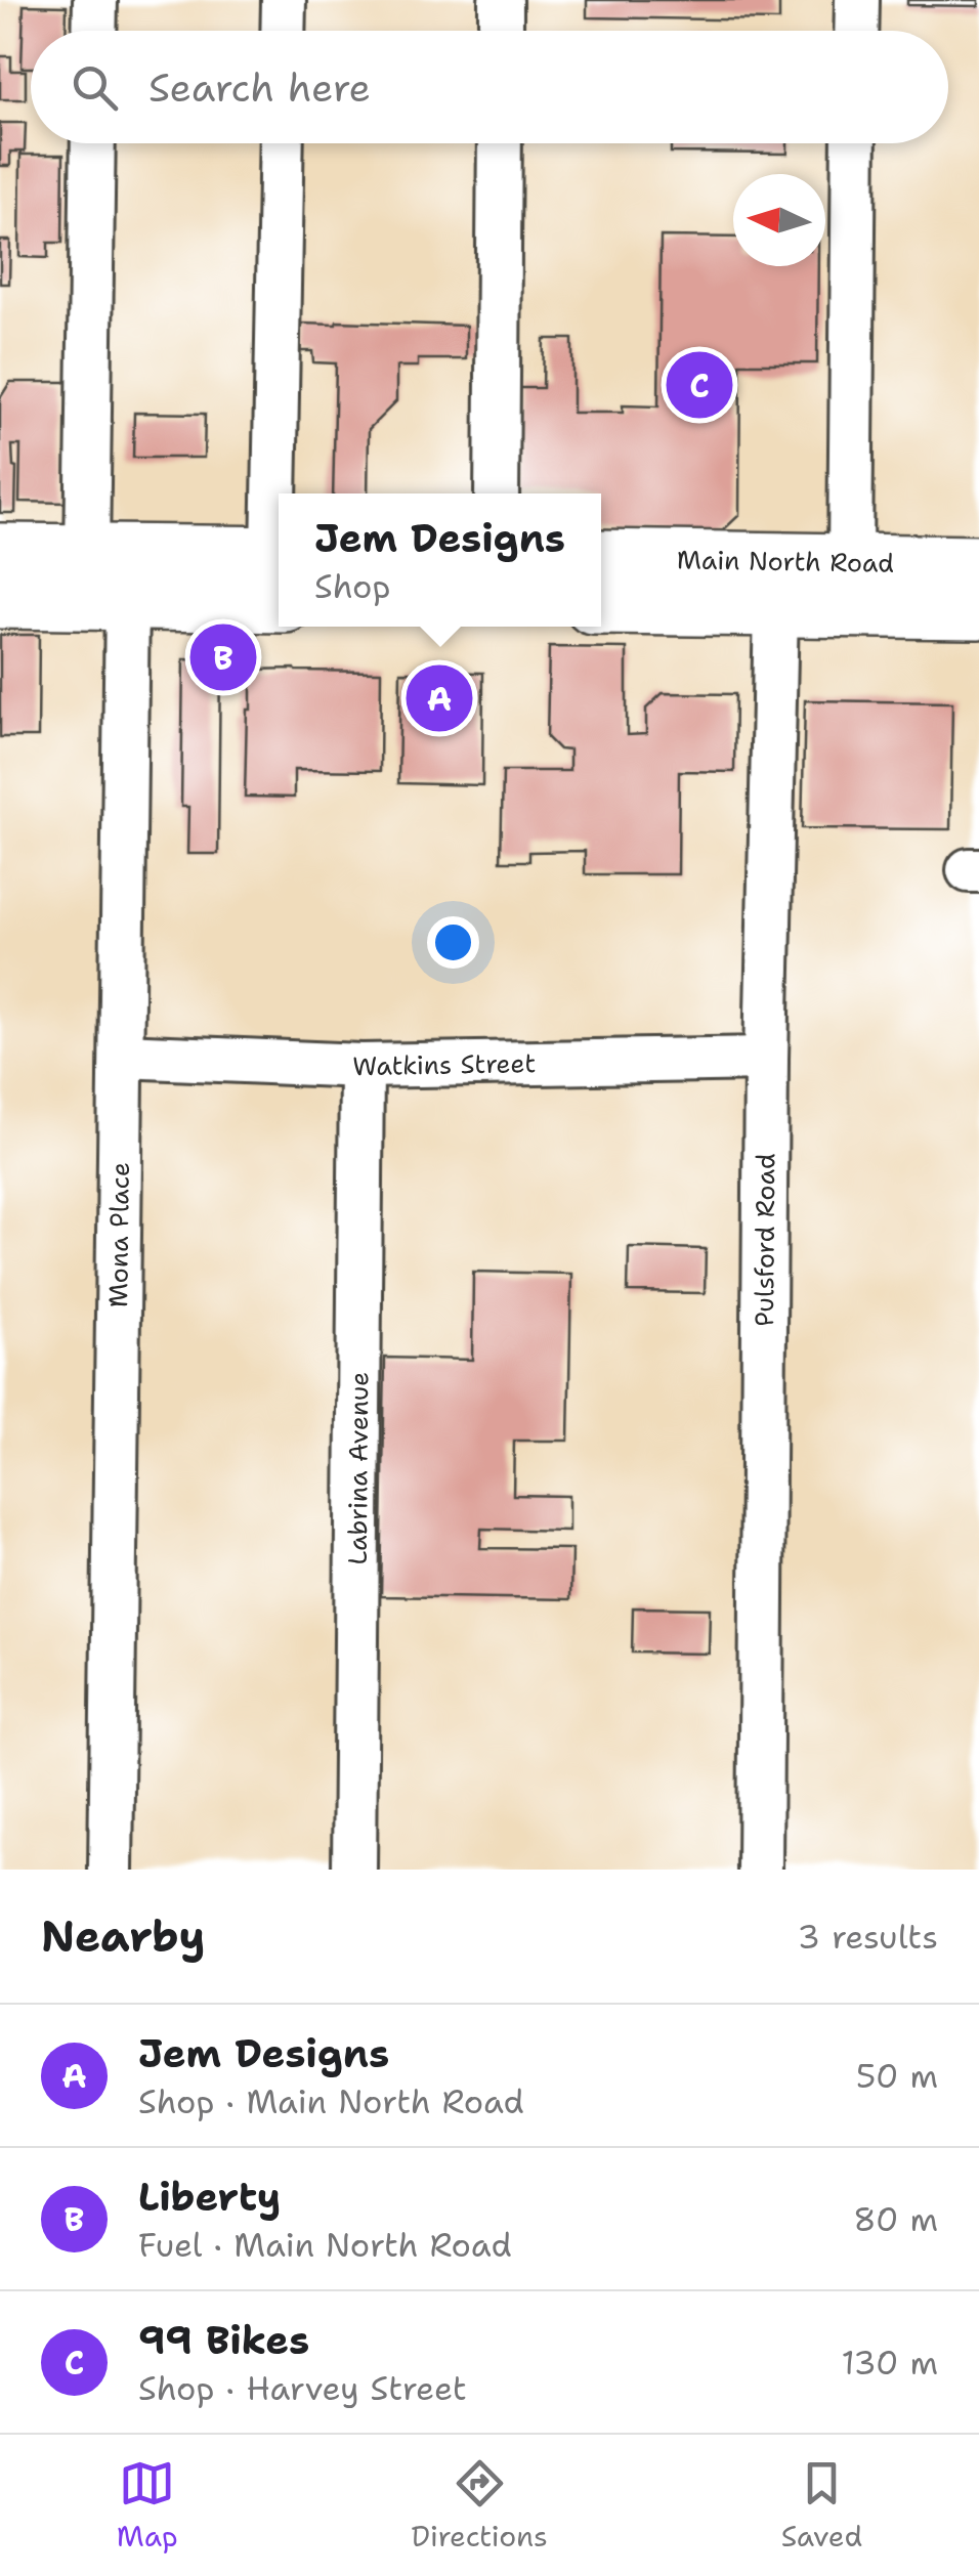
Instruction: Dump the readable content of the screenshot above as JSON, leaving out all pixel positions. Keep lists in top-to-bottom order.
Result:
{
  "streets": {
    "highway": ["Main North Road"],
    "street": [
      "Watkins Street",
      "Mona Place",
      "Pulsford Road",
      "Labrina Avenue"
    ]
  },
  "crossings": [
    ["Main North Road", "Pulsford Road"],
    ["Watkins Street", "Mona Place"],
    ["Watkins Street", "Pulsford Road"],
    ["Watkins Street", "Labrina Avenue"]
  ],
  "north": "left",
  "page": {
    "search": "Search here",
    "pins": ["C", "B", "A"],
    "popup": ["Jem Designs", "Shop"],
    "heading": ["Nearby", "3 results"],
    "list": [
      {
        "mark": "A",
        "name": "Jem Designs",
        "note": "Shop · Main North Road",
        "value": "50 m"
      },
      {
        "mark": "B",
        "name": "Liberty",
        "note": "Fuel · Main North Road",
        "value": "80 m"
      },
      {
        "mark": "C",
        "name": "99 Bikes",
        "note": "Shop · Harvey Street",
        "value": "130 m"
      }
    ],
    "nav": ["Map", "Directions", "Saved"]
  }
}
